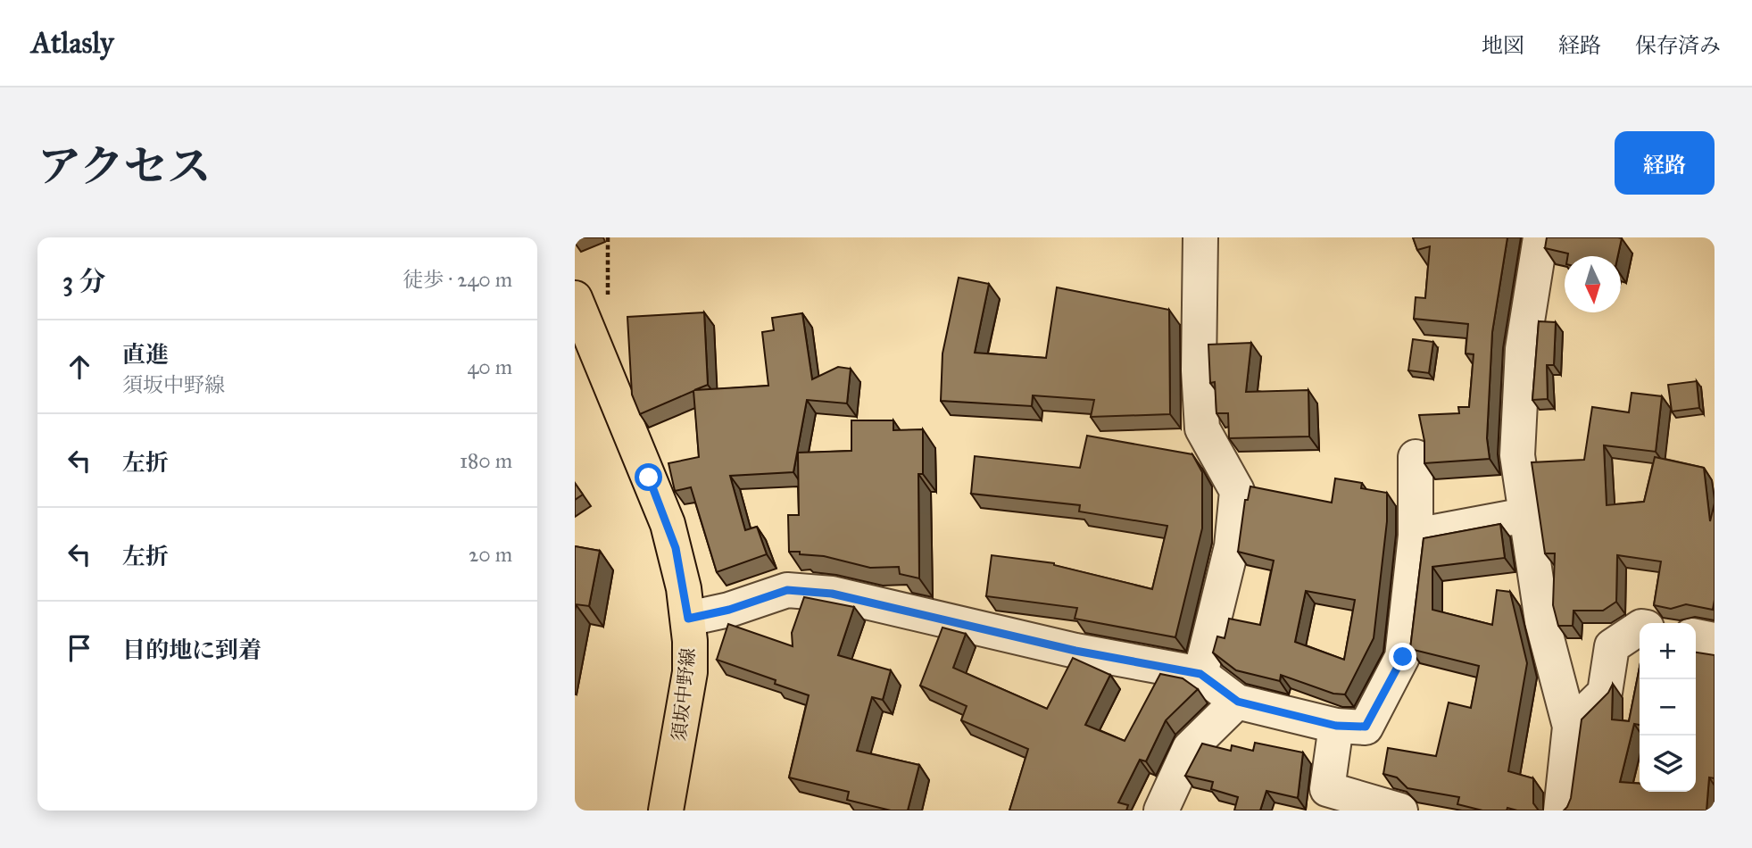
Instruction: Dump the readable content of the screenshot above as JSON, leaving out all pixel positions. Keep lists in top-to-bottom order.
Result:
{
  "streets": {
    "main road": ["須坂中野線"]
  },
  "north": "bottom",
  "page": {
    "header": "Atlasly",
    "nav": ["地図", "経路", "保存済み"],
    "title": "アクセス",
    "buttons": "経路",
    "heading": ["3 分", "徒歩 · 240 m"],
    "list": [
      ["直進", "須坂中野線", "40 m"],
      ["左折", "180 m"],
      ["左折", "20 m"],
      "目的地に到着"
    ],
    "map_buttons": ["+", "−"]
  }
}
